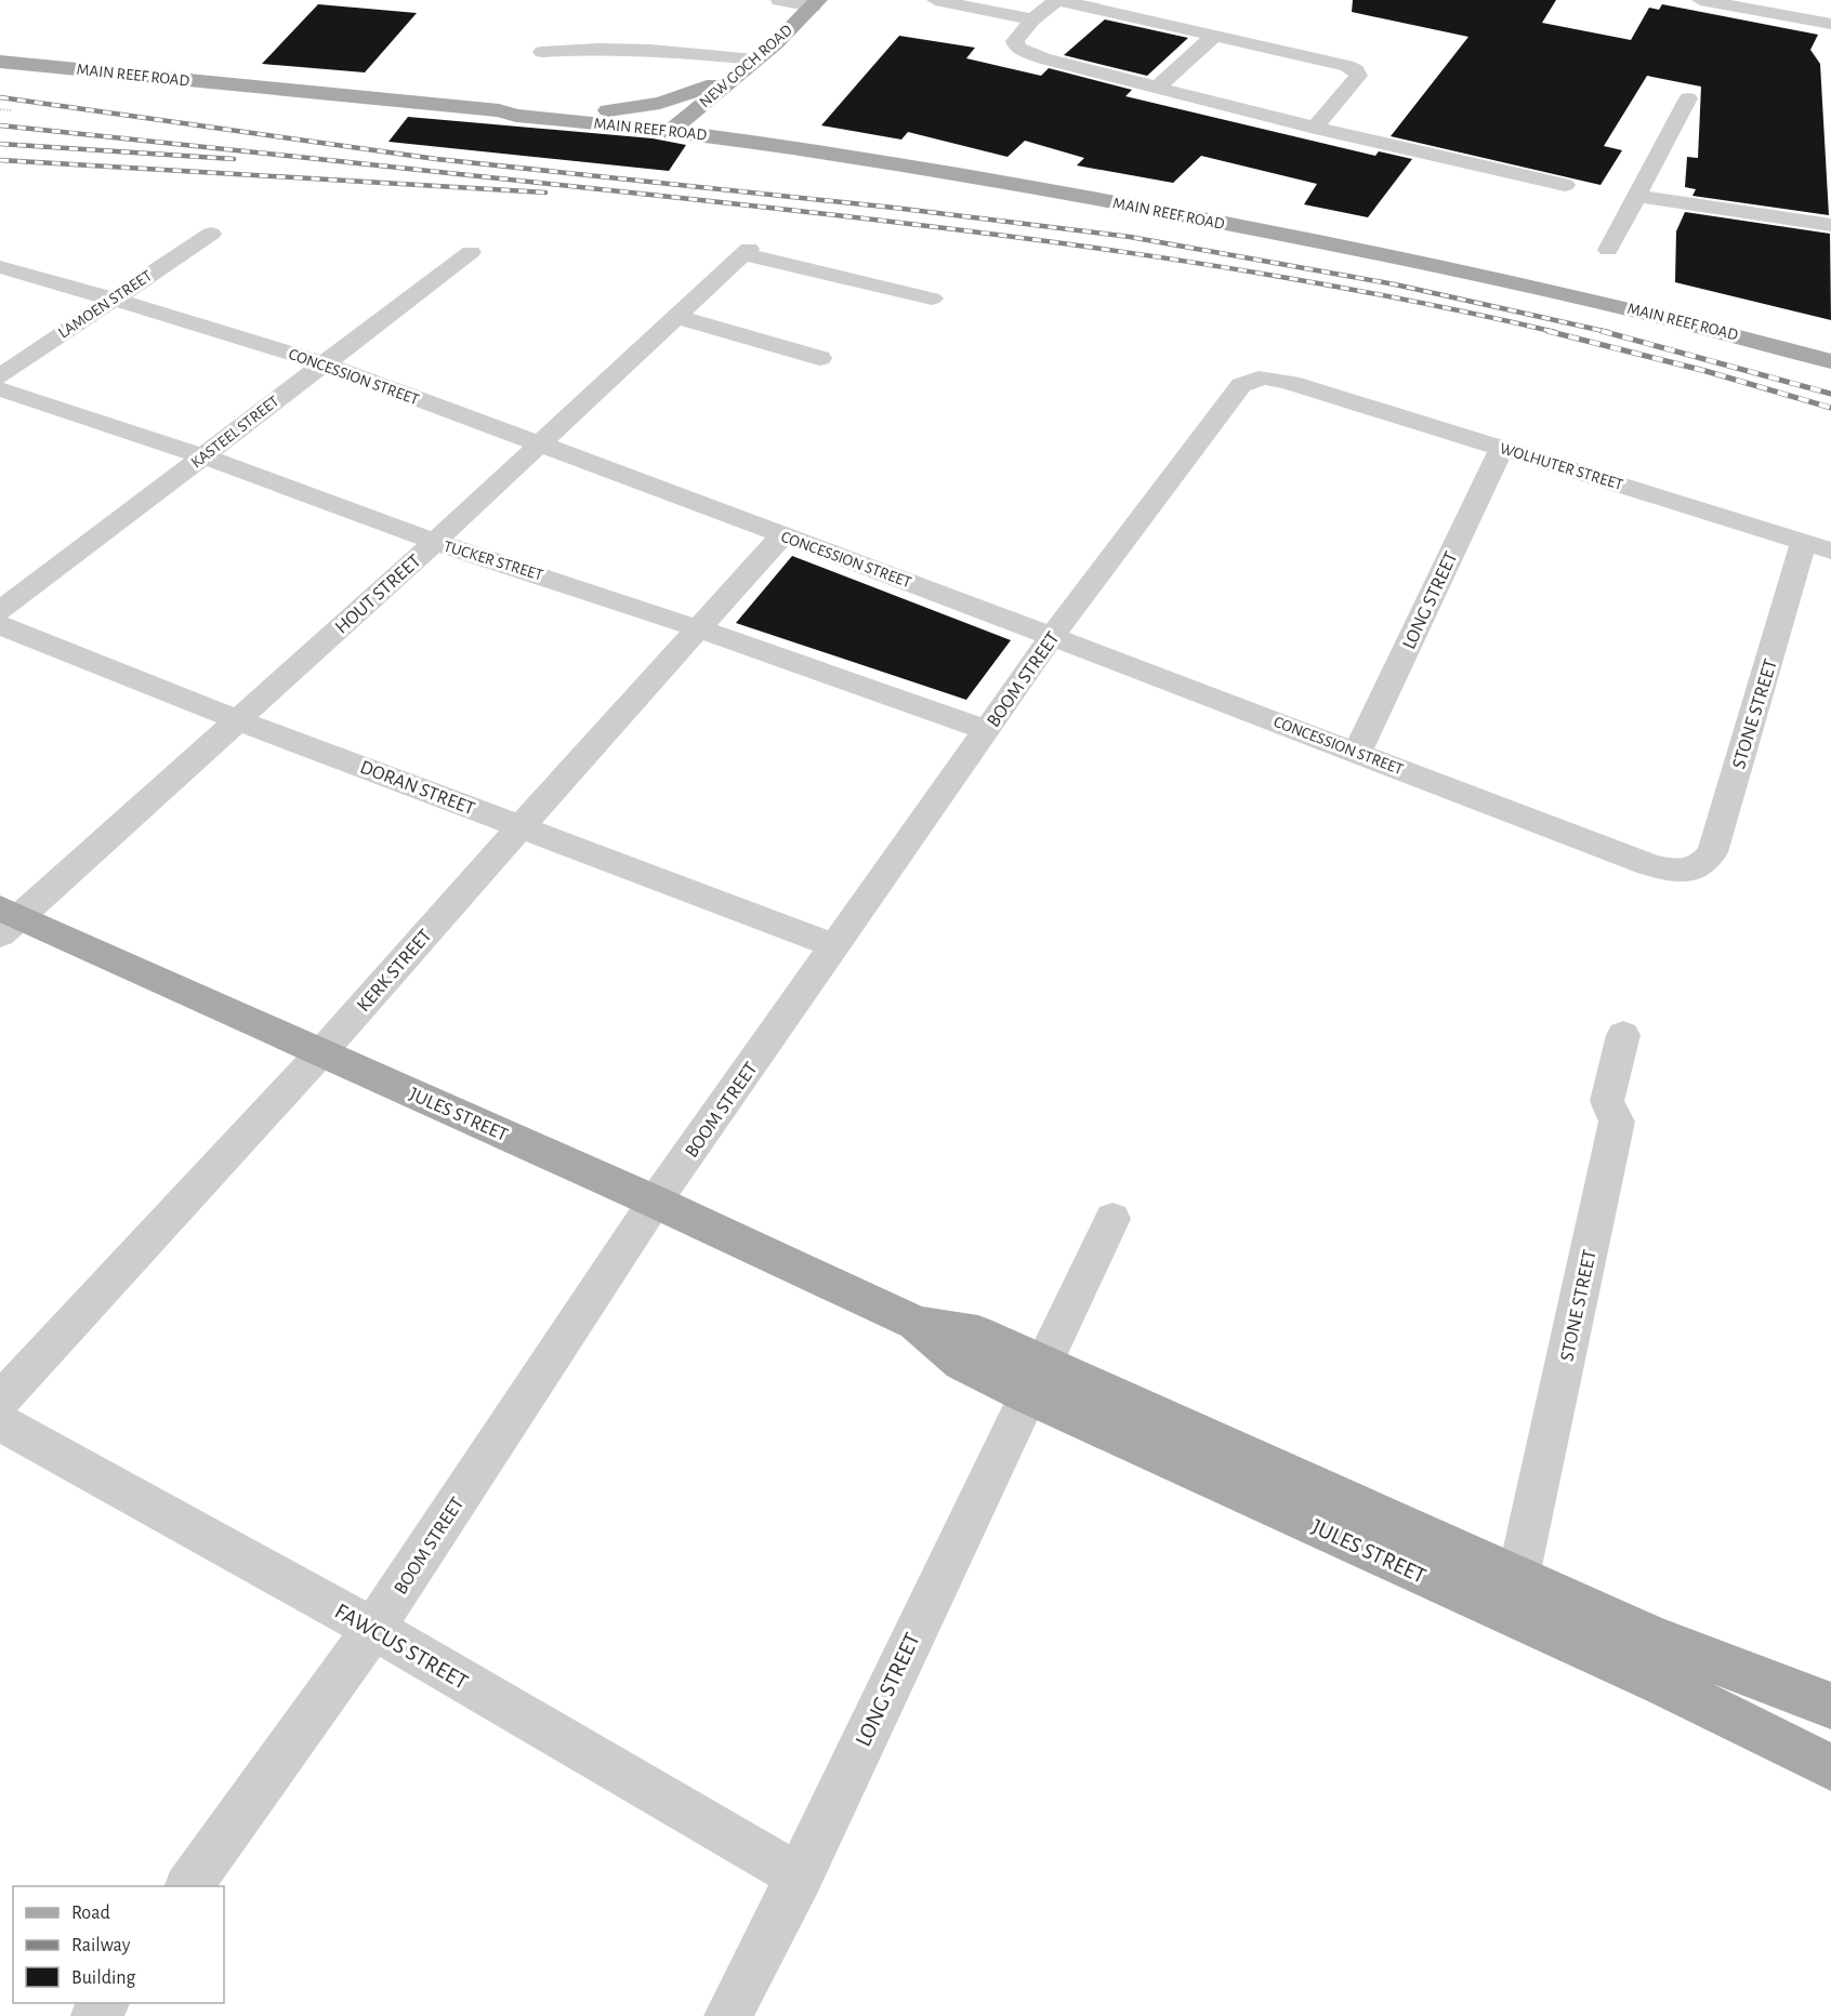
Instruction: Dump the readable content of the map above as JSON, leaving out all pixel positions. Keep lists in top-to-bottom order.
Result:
{
  "streets": {
    "main road": ["NEW GOCH ROAD", "MAIN REEF ROAD", "JULES STREET"],
    "street": [
      "LAMOEN STREET",
      "CONCESSION STREET",
      "KASTEEL STREET",
      "WOLHUTER STREET",
      "TUCKER STREET",
      "HOUT STREET",
      "LONG STREET",
      "BOOM STREET",
      "STONE STREET",
      "DORAN STREET",
      "KERK STREET",
      "FAWCUS STREET"
    ]
  },
  "crossings": [
    ["NEW GOCH ROAD", "MAIN REEF ROAD"],
    ["LAMOEN STREET", "CONCESSION STREET"],
    ["CONCESSION STREET", "KASTEEL STREET"],
    ["CONCESSION STREET", "HOUT STREET"],
    ["CONCESSION STREET", "LONG STREET"],
    ["CONCESSION STREET", "BOOM STREET"],
    ["CONCESSION STREET", "STONE STREET"],
    ["CONCESSION STREET", "KERK STREET"],
    ["KASTEEL STREET", "TUCKER STREET"],
    ["WOLHUTER STREET", "LONG STREET"],
    ["WOLHUTER STREET", "BOOM STREET"],
    ["WOLHUTER STREET", "STONE STREET"],
    ["TUCKER STREET", "HOUT STREET"],
    ["TUCKER STREET", "BOOM STREET"],
    ["TUCKER STREET", "KERK STREET"],
    ["HOUT STREET", "DORAN STREET"],
    ["HOUT STREET", "JULES STREET"],
    ["LONG STREET", "JULES STREET"],
    ["LONG STREET", "FAWCUS STREET"],
    ["BOOM STREET", "DORAN STREET"],
    ["BOOM STREET", "JULES STREET"],
    ["BOOM STREET", "FAWCUS STREET"],
    ["STONE STREET", "JULES STREET"],
    ["DORAN STREET", "KERK STREET"],
    ["KERK STREET", "JULES STREET"]
  ],
  "legend": ["Road", "Railway", "Building"]
}
